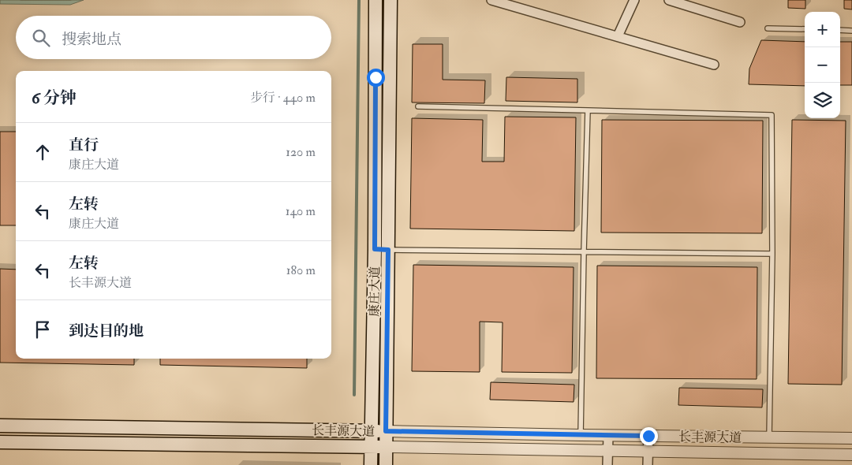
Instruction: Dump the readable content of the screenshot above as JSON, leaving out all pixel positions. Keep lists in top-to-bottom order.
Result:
{
  "streets": {
    "main road": ["康庄大道", "长丰源大道"]
  },
  "crossings": [
    ["康庄大道", "长丰源大道"]
  ],
  "page": {
    "map_buttons": ["+", "−"],
    "search": "搜索地点",
    "heading": ["6 分钟", "步行 · 440 m"],
    "list": [
      ["直行", "康庄大道", "120 m"],
      ["左转", "康庄大道", "140 m"],
      ["左转", "长丰源大道", "180 m"],
      "到达目的地"
    ]
  }
}
